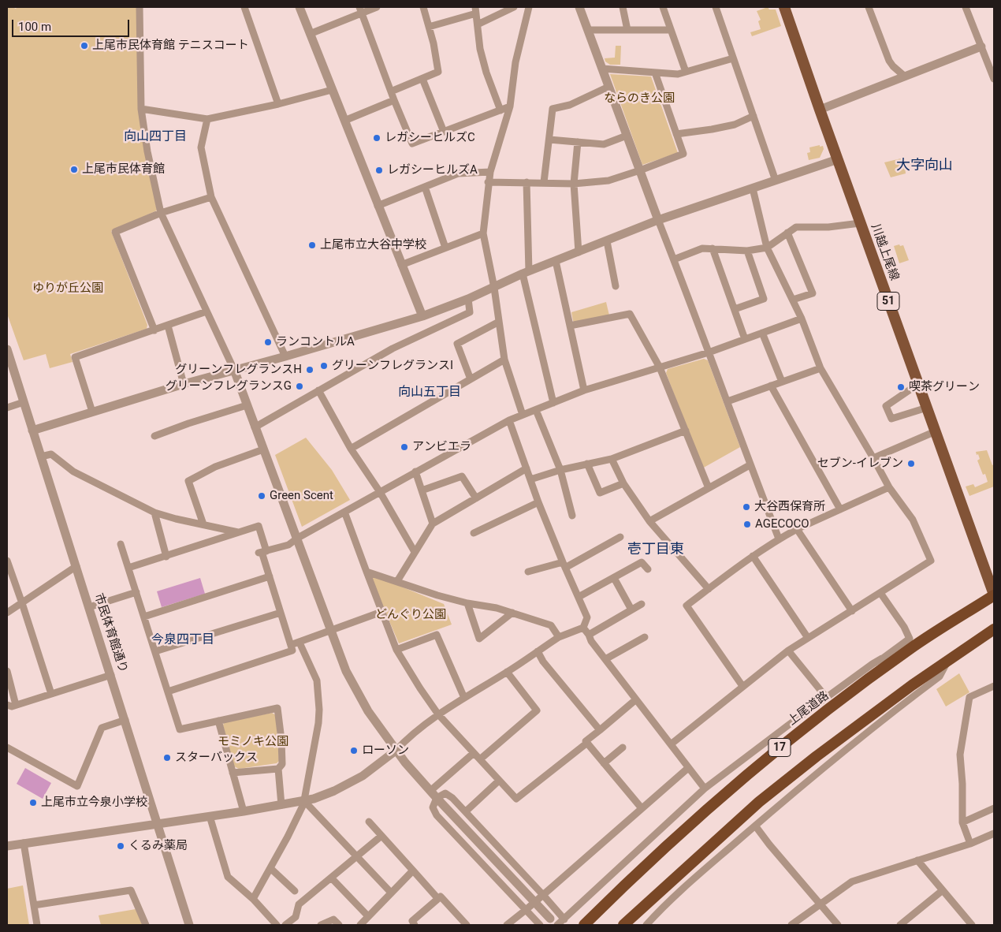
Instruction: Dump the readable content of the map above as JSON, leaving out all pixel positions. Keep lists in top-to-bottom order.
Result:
{
  "streets": {
    "highway": ["上尾道路", "17"],
    "main road": ["川越上尾線", "51"],
    "street": ["市民体育館通り"]
  },
  "crossings": [
    ["川越上尾線", "上尾道路"]
  ],
  "districts": [
    "向山四丁目",
    "大字向山",
    "向山五丁目",
    "壱丁目東",
    "今泉四丁目"
  ],
  "parks": [
    "ならのき公園",
    "ゆりが丘公園",
    "どんぐり公園",
    "モミノキ公園"
  ],
  "places": [
    "上尾市民体育館 テニスコート",
    "レガシーヒルズC",
    "上尾市民体育館",
    "レガシーヒルズA",
    "上尾市立大谷中学校",
    "ランコントルA",
    "グリーンフレグランスI",
    "グリーンフレグランスH",
    "グリーンフレグランスG",
    "喫茶グリーン",
    "アンビエラ",
    "セブン-イレブン",
    "Green Scent",
    "大谷西保育所",
    "AGECOCO",
    "ローソン",
    "スターバックス",
    "上尾市立今泉小学校",
    "くるみ薬局"
  ],
  "scale_bar": "100 m"
}
